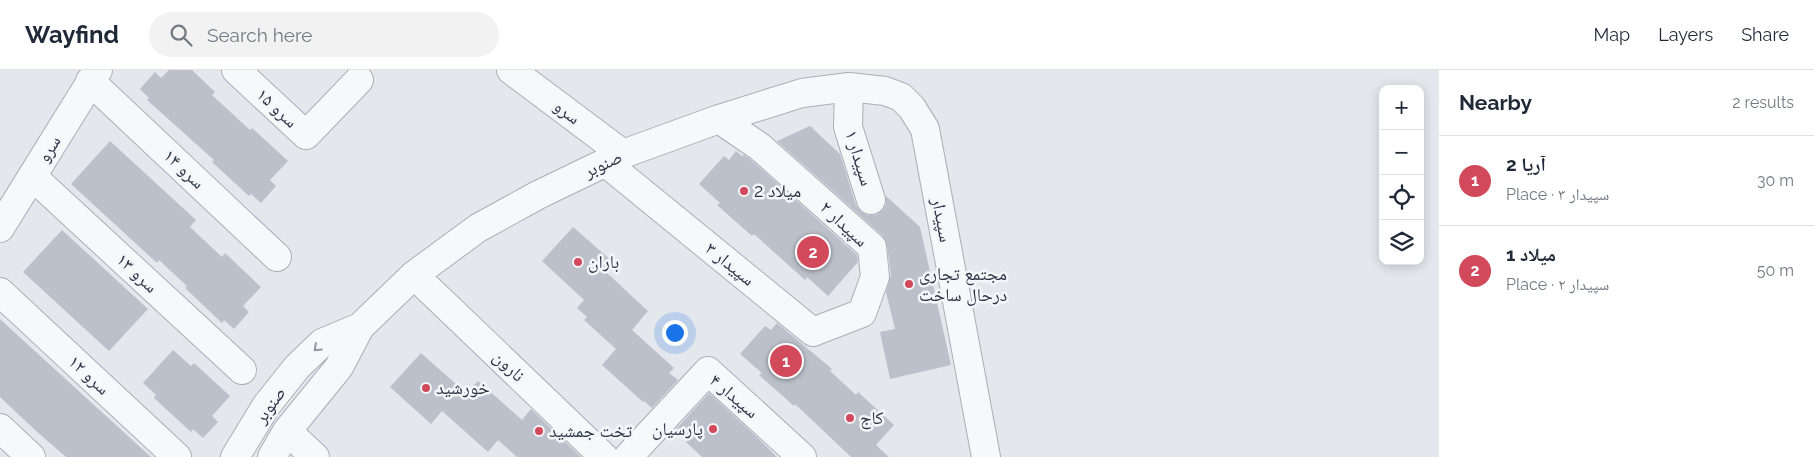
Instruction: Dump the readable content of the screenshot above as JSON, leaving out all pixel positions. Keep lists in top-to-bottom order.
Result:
{
  "streets": {
    "street": [
      "سرو ۱۵",
      "سرو",
      "سپیدار ۱",
      "صنوبر",
      "سرو ۱۴",
      "سپیدار",
      "سپیدار ۲",
      "سپیدار ۳",
      "سرو ۱۳",
      "نارون",
      "سرو ۱۲",
      "سپیدار ۴"
    ]
  },
  "crossings": [
    ["سرو", "صنوبر"],
    ["سرو", "سرو ۱۴"],
    ["سرو", "سپیدار ۳"],
    ["سرو", "سرو ۱۳"],
    ["سپیدار ۱", "صنوبر"],
    ["صنوبر", "سپیدار"],
    ["صنوبر", "سپیدار ۲"],
    ["صنوبر", "سپیدار ۳"],
    ["صنوبر", "نارون"],
    ["سپیدار ۲", "سپیدار ۳"]
  ],
  "places": [
    "میلاد 2",
    "باران",
    "مجتمع تجاری درحال ساخت",
    "خورشید",
    "کاج",
    "پارسیان",
    "تخت جمشید"
  ],
  "page": {
    "header": "Wayfind",
    "search": "Search here",
    "nav": ["Map", "Layers", "Share"],
    "heading": ["Nearby", "2 results"],
    "map_buttons": ["+", "−"],
    "list": [
      {
        "mark": "1",
        "name": "آریا 2",
        "note": "Place · سپیدار ۳",
        "value": "30 m"
      },
      {
        "mark": "2",
        "name": "میلاد 1",
        "note": "Place · سپیدار ۲",
        "value": "50 m"
      }
    ],
    "pins": ["2", "1"]
  }
}
